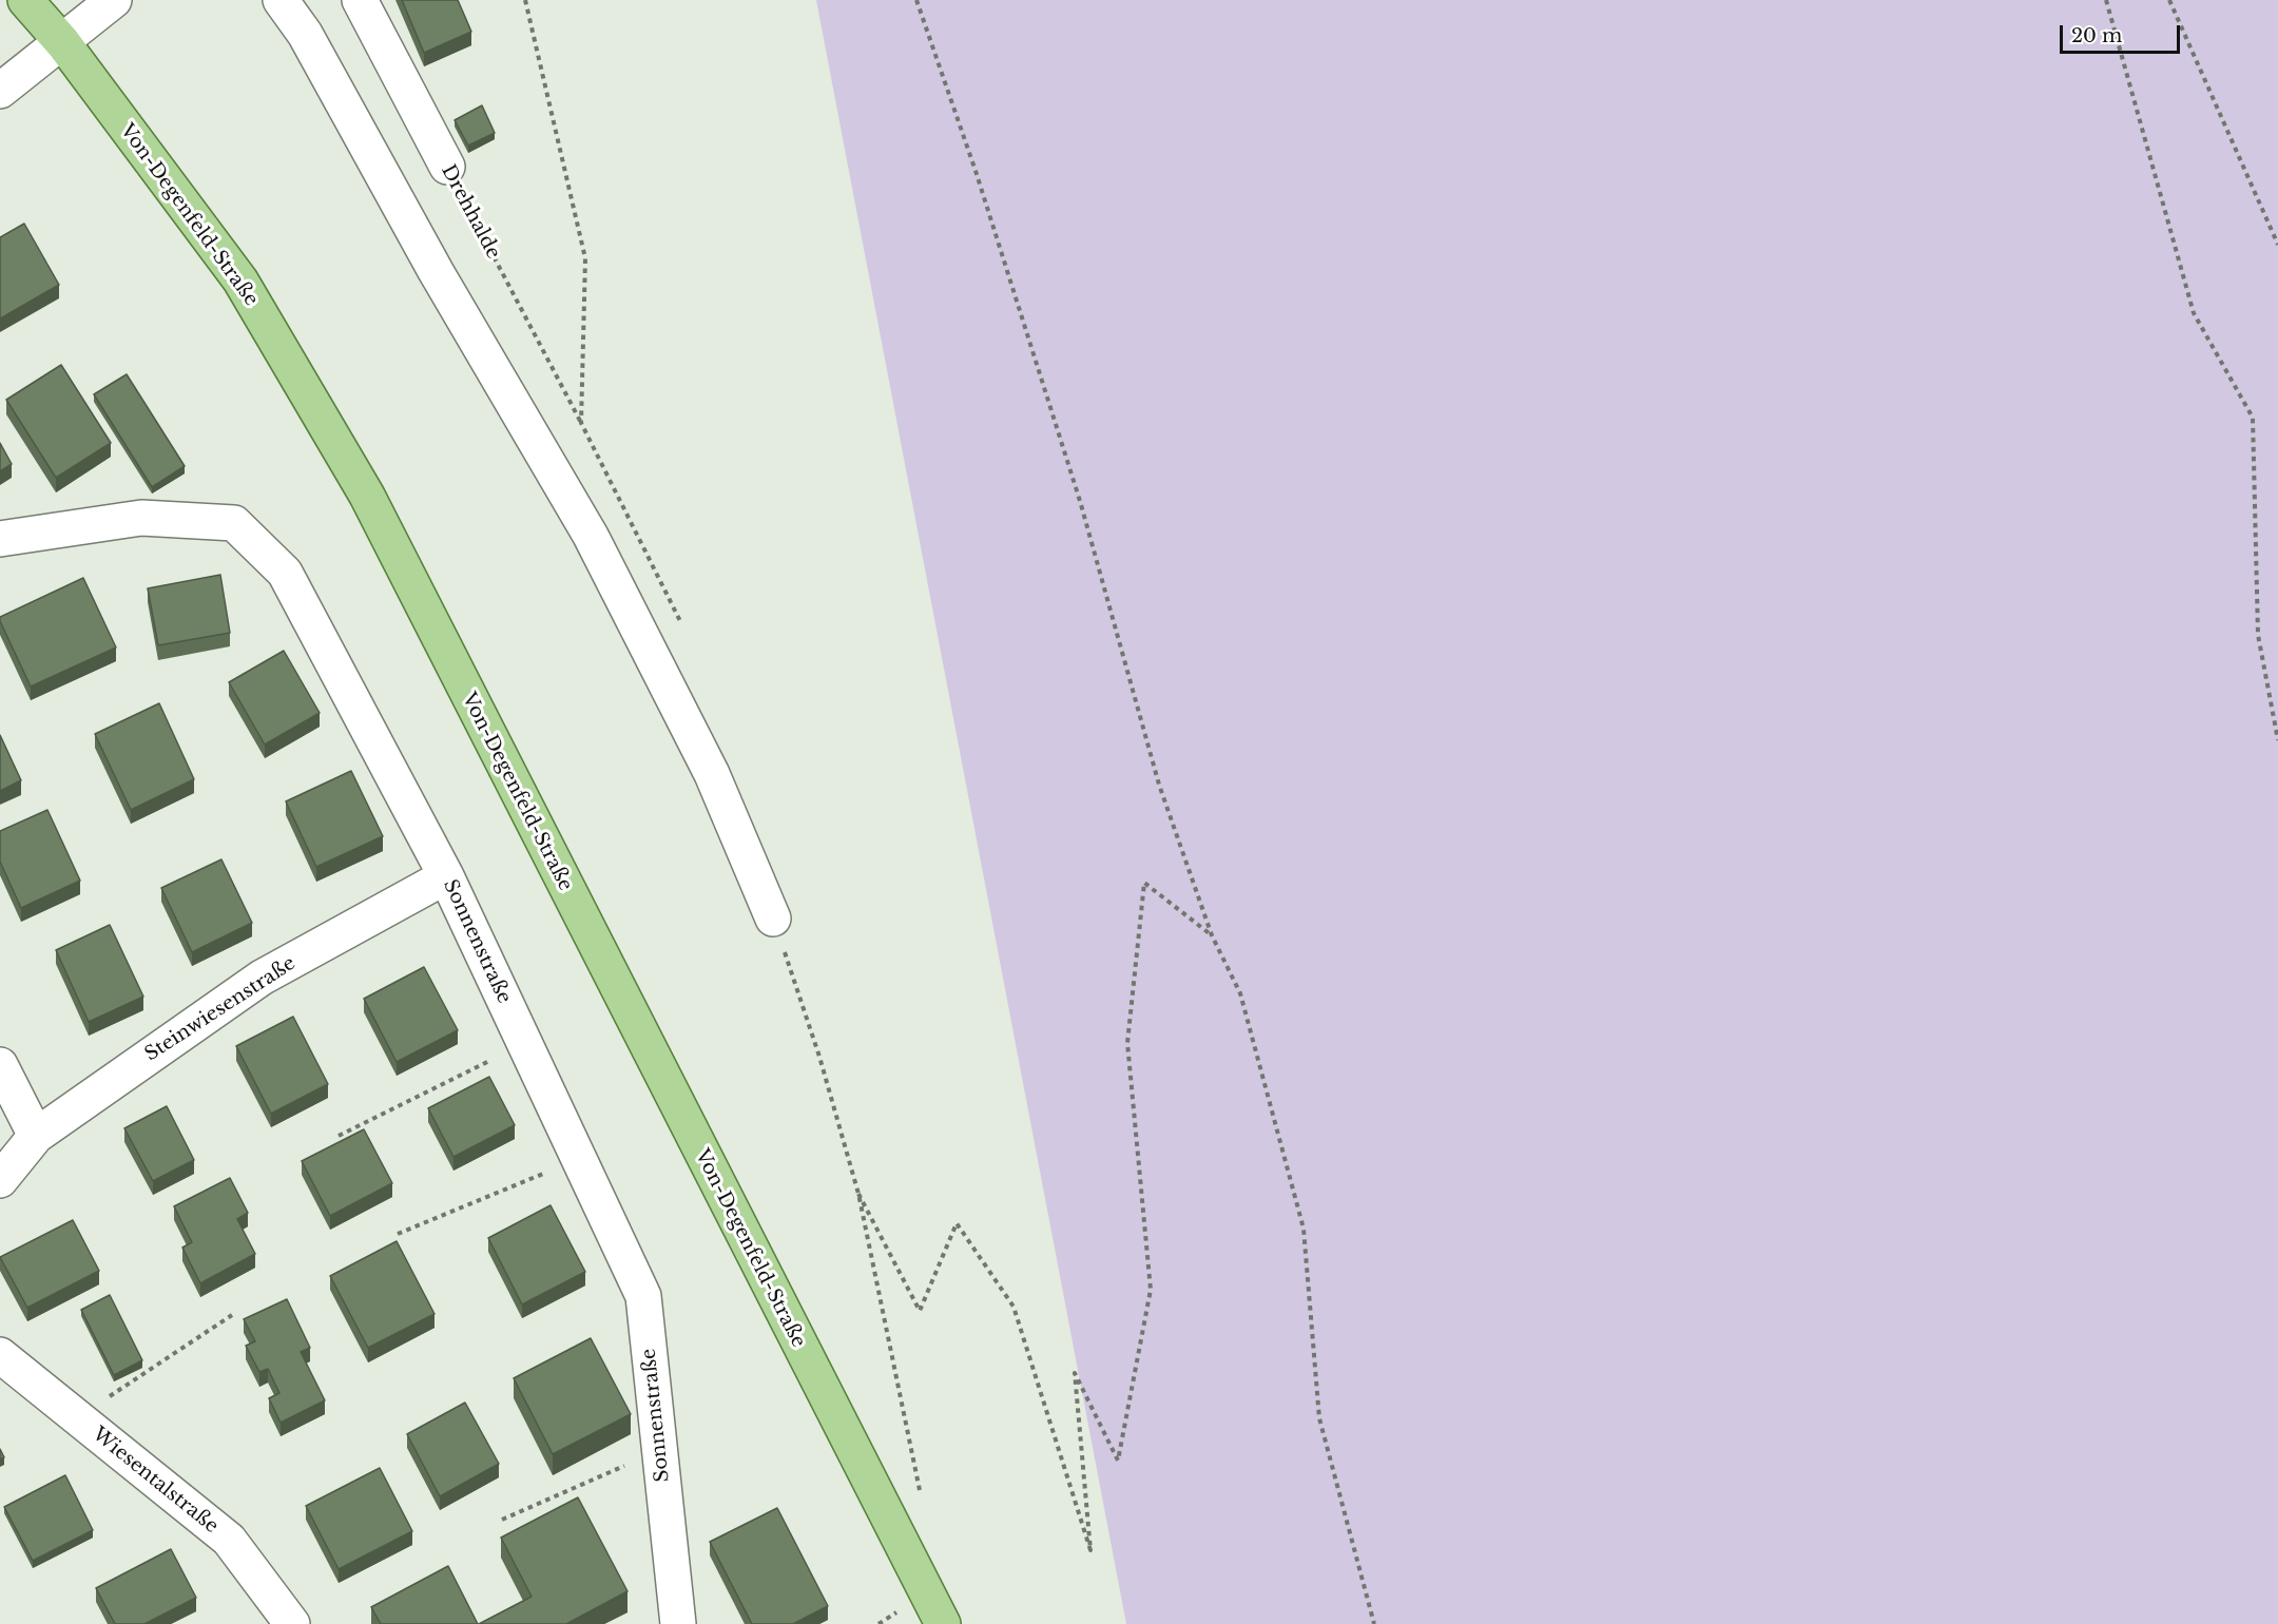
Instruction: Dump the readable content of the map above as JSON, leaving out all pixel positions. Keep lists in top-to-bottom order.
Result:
{
  "streets": {
    "main road": ["Von-Degenfeld-Straße"],
    "street": [
      "Drehhalde",
      "Sonnenstraße",
      "Steinwiesenstraße",
      "Wiesentalstraße"
    ]
  },
  "crossings": [
    ["Sonnenstraße", "Steinwiesenstraße"]
  ],
  "scale_bar": "20 m"
}
